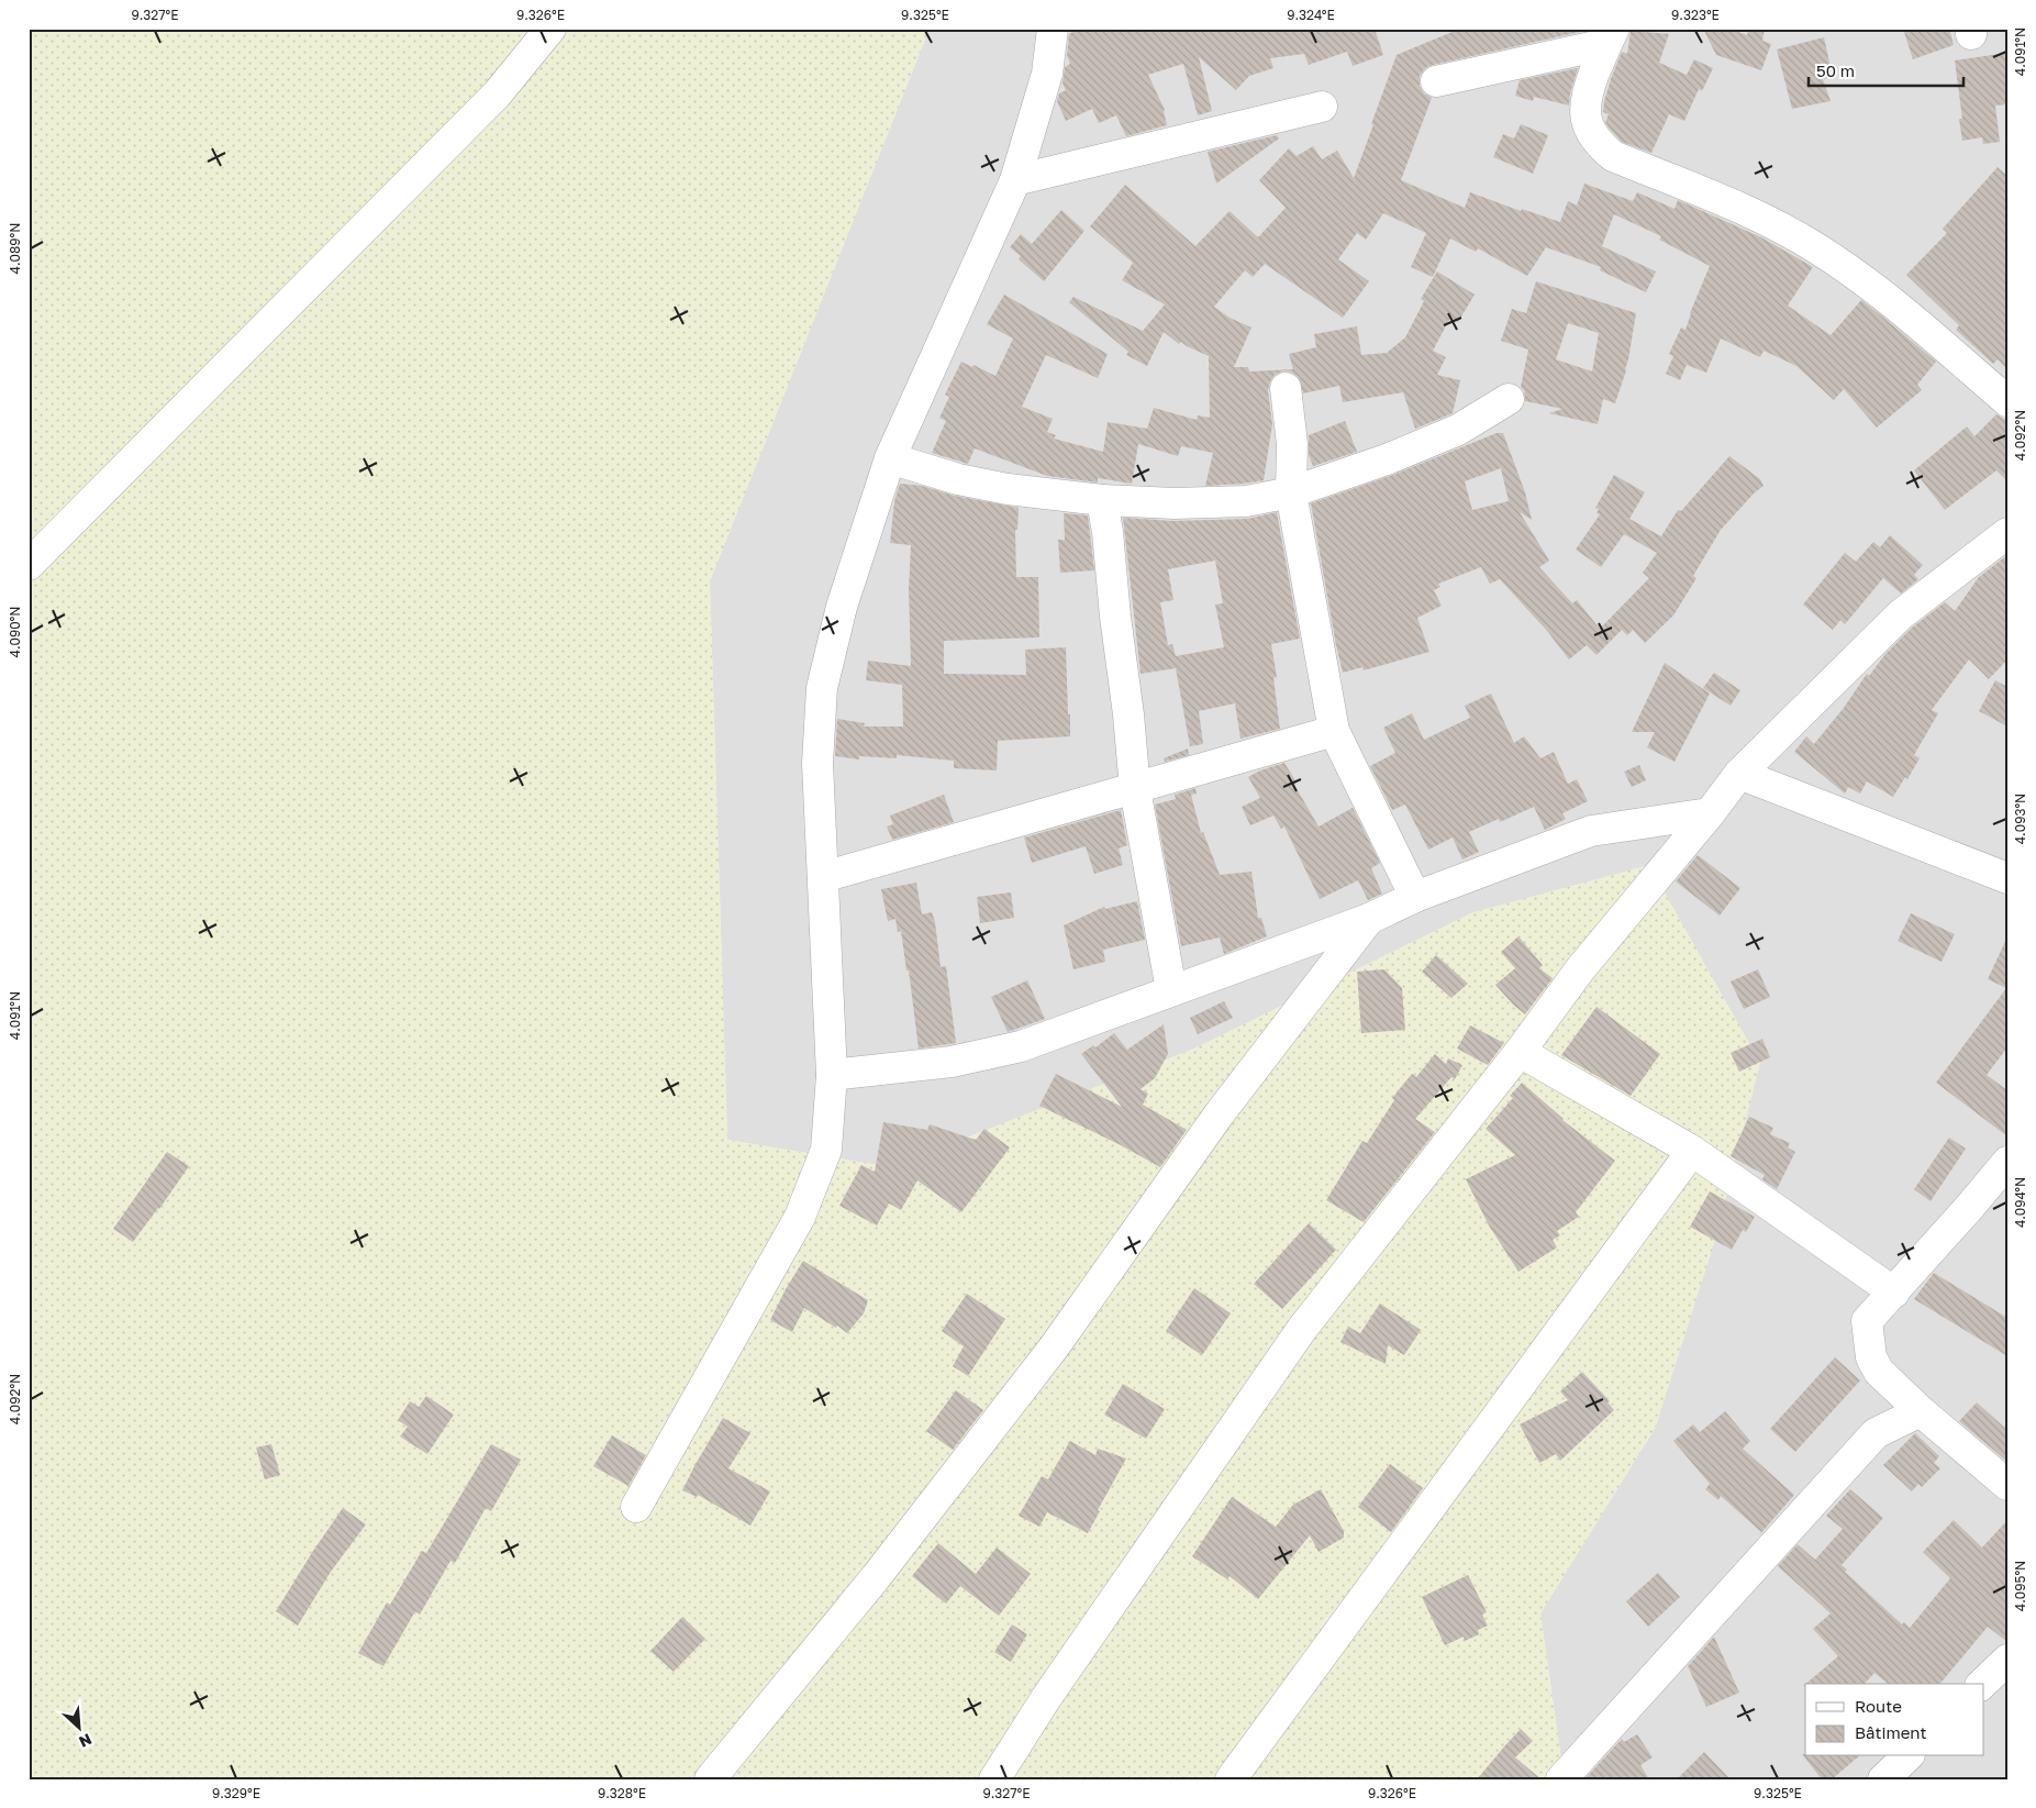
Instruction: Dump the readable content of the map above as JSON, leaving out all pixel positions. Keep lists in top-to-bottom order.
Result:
{
  "legend": ["Route", "Bâtiment"],
  "scale_bar": "50 m",
  "north": "bottom right",
  "coordinates": [
    "9.327°E",
    "9.326°E",
    "9.325°E",
    "9.324°E",
    "9.323°E",
    "4.091°N",
    "4.089°N",
    "4.092°N",
    "4.090°N",
    "4.093°N",
    "4.094°N",
    "4.095°N",
    "9.329°E",
    "9.328°E"
  ]
}
